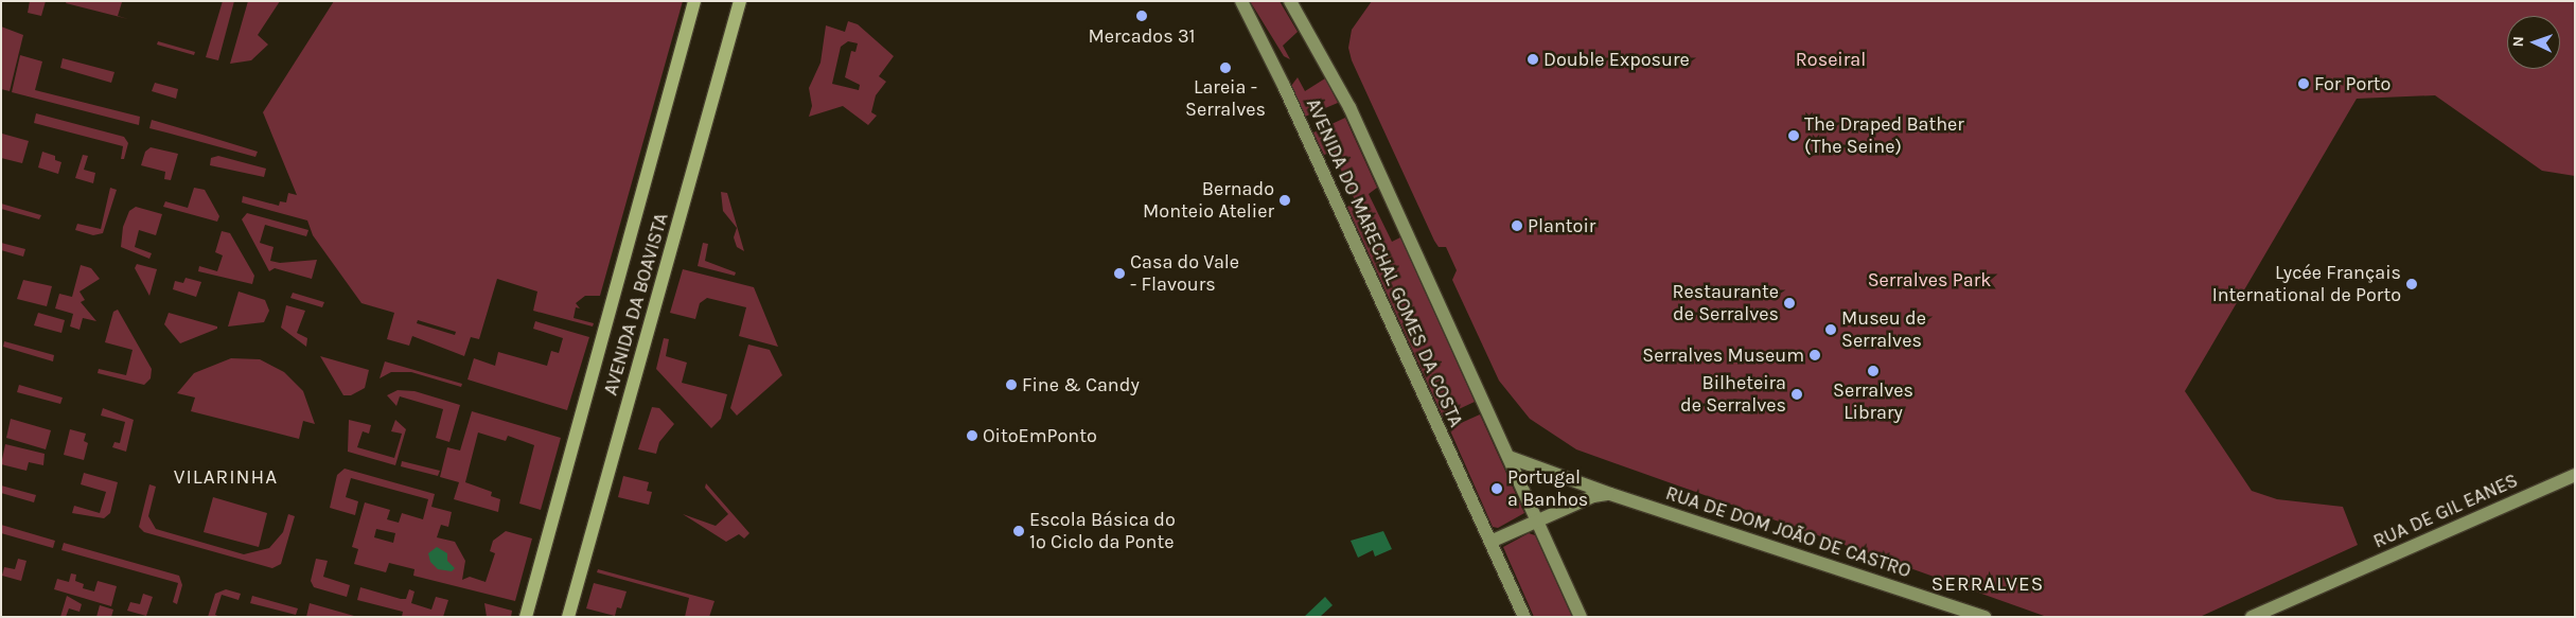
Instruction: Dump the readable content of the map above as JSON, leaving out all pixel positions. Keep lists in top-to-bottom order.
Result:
{
  "streets": {
    "main road": [
      "AVENIDA DO MARECHAL GOMES DA COSTA",
      "AVENIDA DA BOAVISTA",
      "RUA DE GIL EANES",
      "RUA DE DOM JOÃO DE CASTRO"
    ]
  },
  "crossings": [
    ["AVENIDA DO MARECHAL GOMES DA COSTA", "RUA DE DOM JOÃO DE CASTRO"]
  ],
  "districts": ["VILARINHA", "SERRALVES"],
  "parks": ["Roseiral", "Serralves Park"],
  "places": [
    "Mercados 31",
    "Double Exposure",
    "Lareia - Serralves",
    "For Porto",
    "The Draped Bather (The Seine)",
    "Bernado Monteio Atelier",
    "Plantoir",
    "Casa do Vale - Flavours",
    "Lycée Français International de Porto",
    "Restaurante de Serralves",
    "Museu de Serralves",
    "Serralves Museum",
    "Serralves Library",
    "Fine & Candy",
    "Bilheteira de Serralves",
    "OitoEmPonto",
    "Portugal a Banhos",
    "Escola Básica do 1º Ciclo da Ponte"
  ],
  "north": "left"
}
